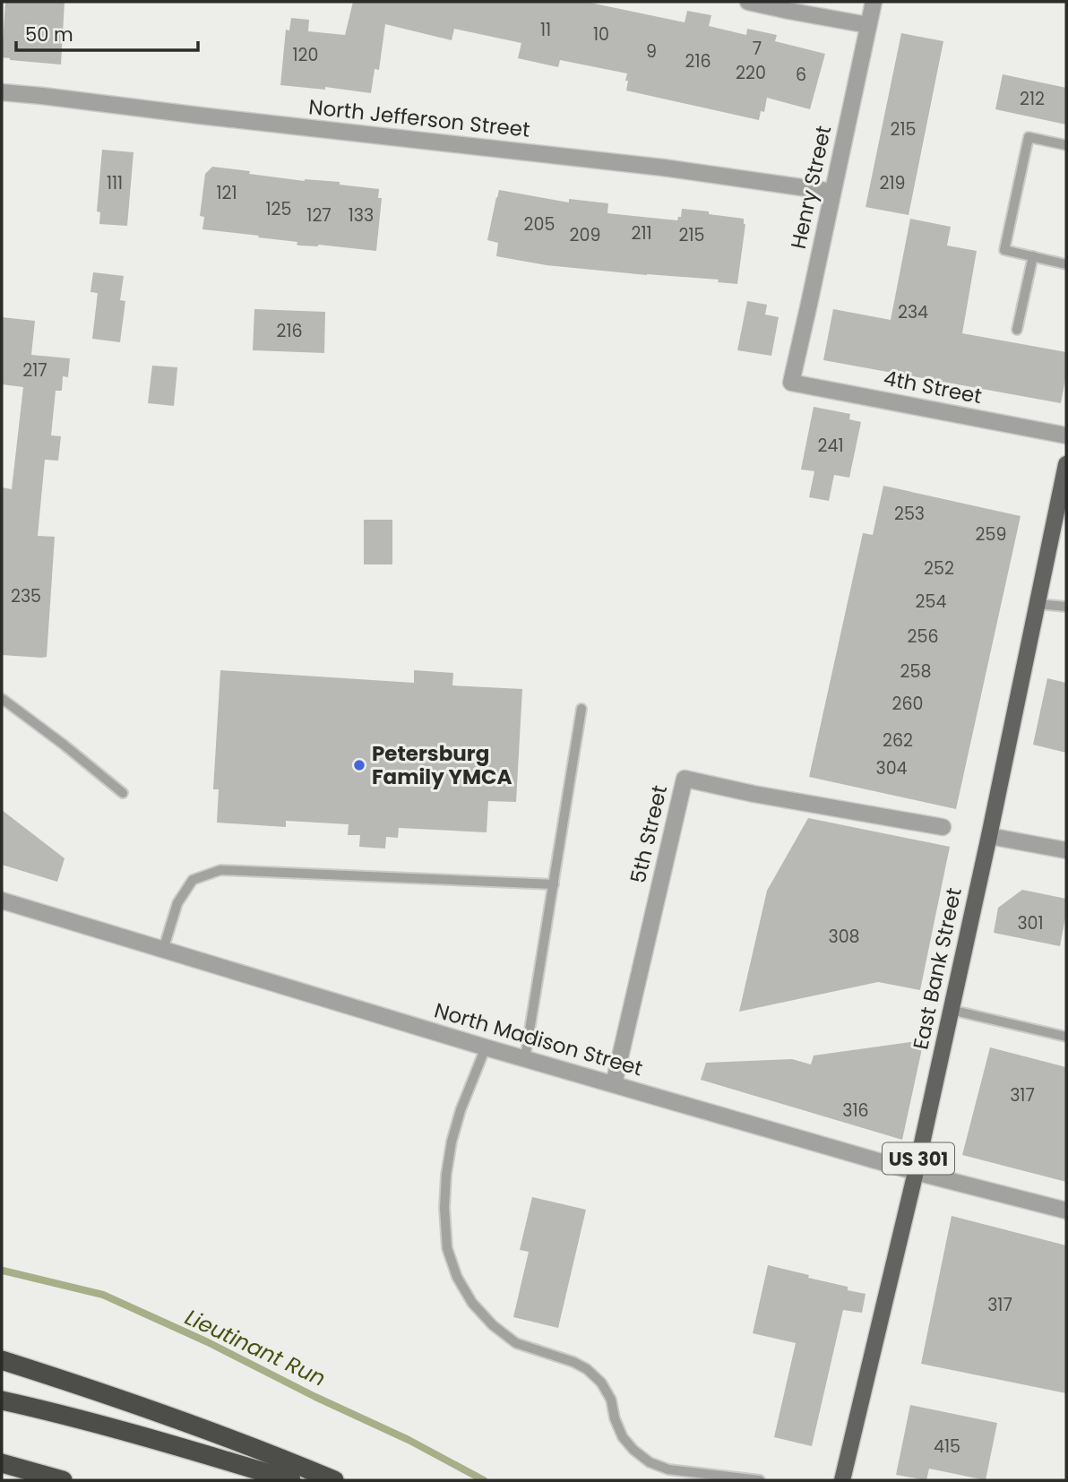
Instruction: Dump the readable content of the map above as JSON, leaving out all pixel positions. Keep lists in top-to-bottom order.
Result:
{
  "streets": {
    "main road": ["East Bank Street", "US 301"],
    "street": [
      "North Jefferson Street",
      "Henry Street",
      "4th Street",
      "5th Street",
      "North Madison Street"
    ]
  },
  "crossings": [
    ["North Jefferson Street", "Henry Street"],
    ["Henry Street", "4th Street"],
    ["5th Street", "North Madison Street"],
    ["East Bank Street", "North Madison Street"]
  ],
  "water": ["Lieutinant Run"],
  "places": ["Petersburg Family YMCA"],
  "house_numbers": [
    "11",
    "10",
    "7",
    "9",
    "120",
    "216",
    "220",
    "6",
    "212",
    "215",
    "111",
    "219",
    "121",
    "125",
    "127",
    "133",
    "205",
    "211",
    "209",
    "215",
    "234",
    "216",
    "217",
    "241",
    "253",
    "259",
    "252",
    "235",
    "254",
    "256",
    "258",
    "260",
    "262",
    "304",
    "301",
    "308",
    "317",
    "316",
    "317",
    "415"
  ],
  "scale_bar": "50 m"
}
